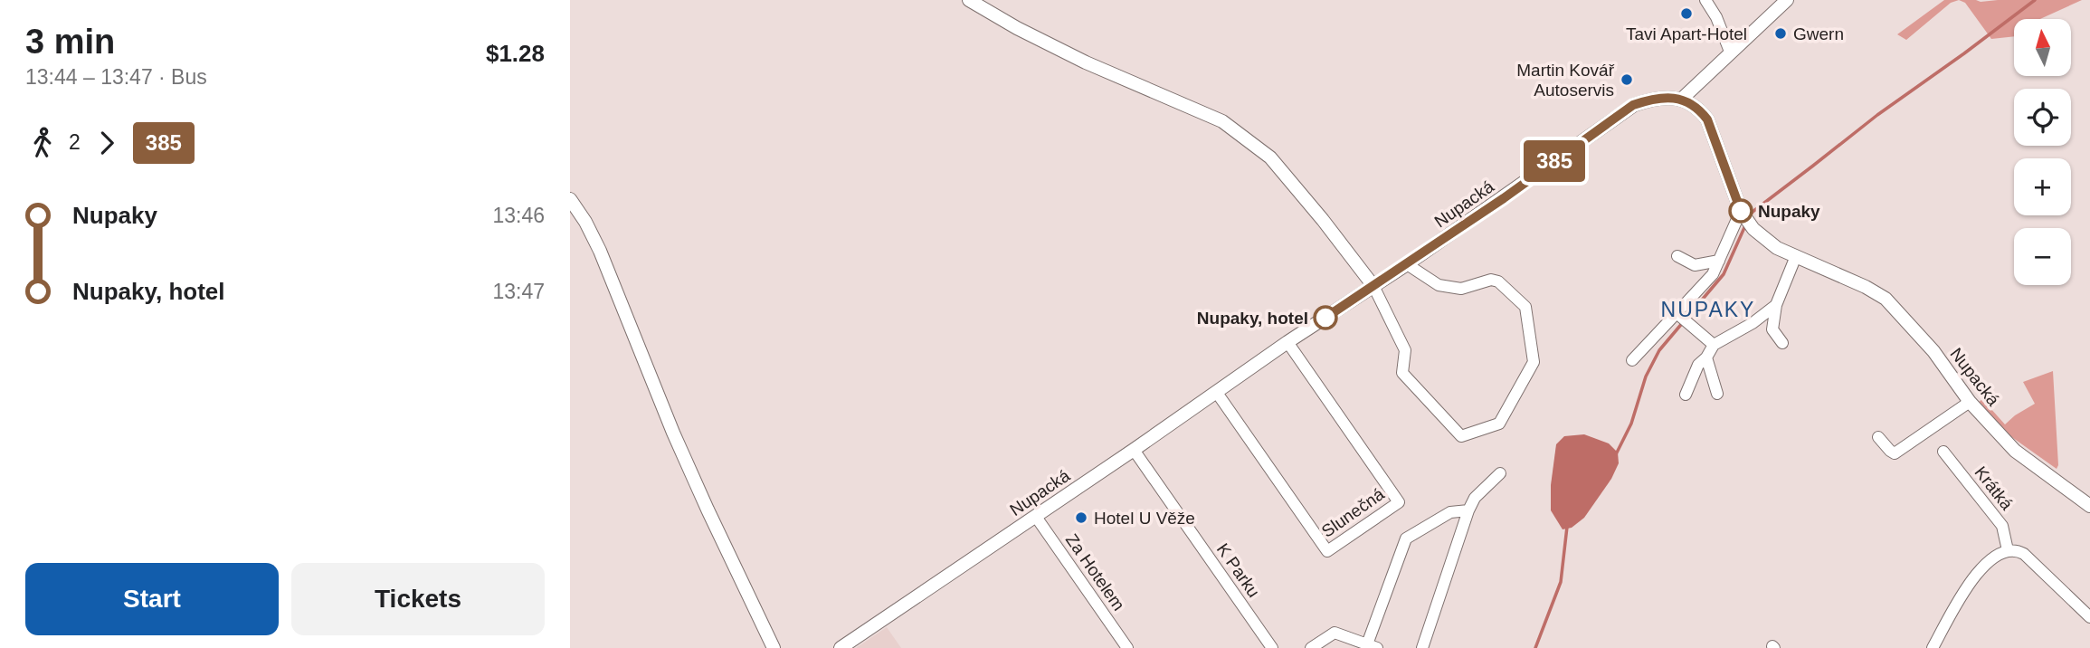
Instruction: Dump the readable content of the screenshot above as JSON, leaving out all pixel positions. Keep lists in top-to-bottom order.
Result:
{
  "streets": {
    "street": [
      "Nupacká",
      "Krátká",
      "Slunečná",
      "K Parku",
      "Za Hotelem"
    ]
  },
  "crossings": [
    ["Nupacká", "Slunečná"],
    ["Nupacká", "K Parku"],
    ["Nupacká", "Za Hotelem"]
  ],
  "districts": ["NUPAKY"],
  "places": [
    "Tavi Apart-Hotel",
    "Gwern",
    "Martin Kovář Autoservis",
    "Nupaky",
    "Nupaky, hotel",
    "Hotel U Věže"
  ],
  "lines": ["bus line 385"],
  "north": "top",
  "page": {
    "heading": ["3 min", "13:44 – 13:47 · Bus", "$1.28"],
    "on_map": "385",
    "map_buttons": ["+", "−"],
    "legs": ["2", "385"],
    "list": [
      {
        "name": "Nupaky",
        "value": "13:46"
      },
      {
        "name": "Nupaky, hotel",
        "value": "13:47"
      }
    ],
    "buttons": ["Start", "Tickets"]
  }
}
